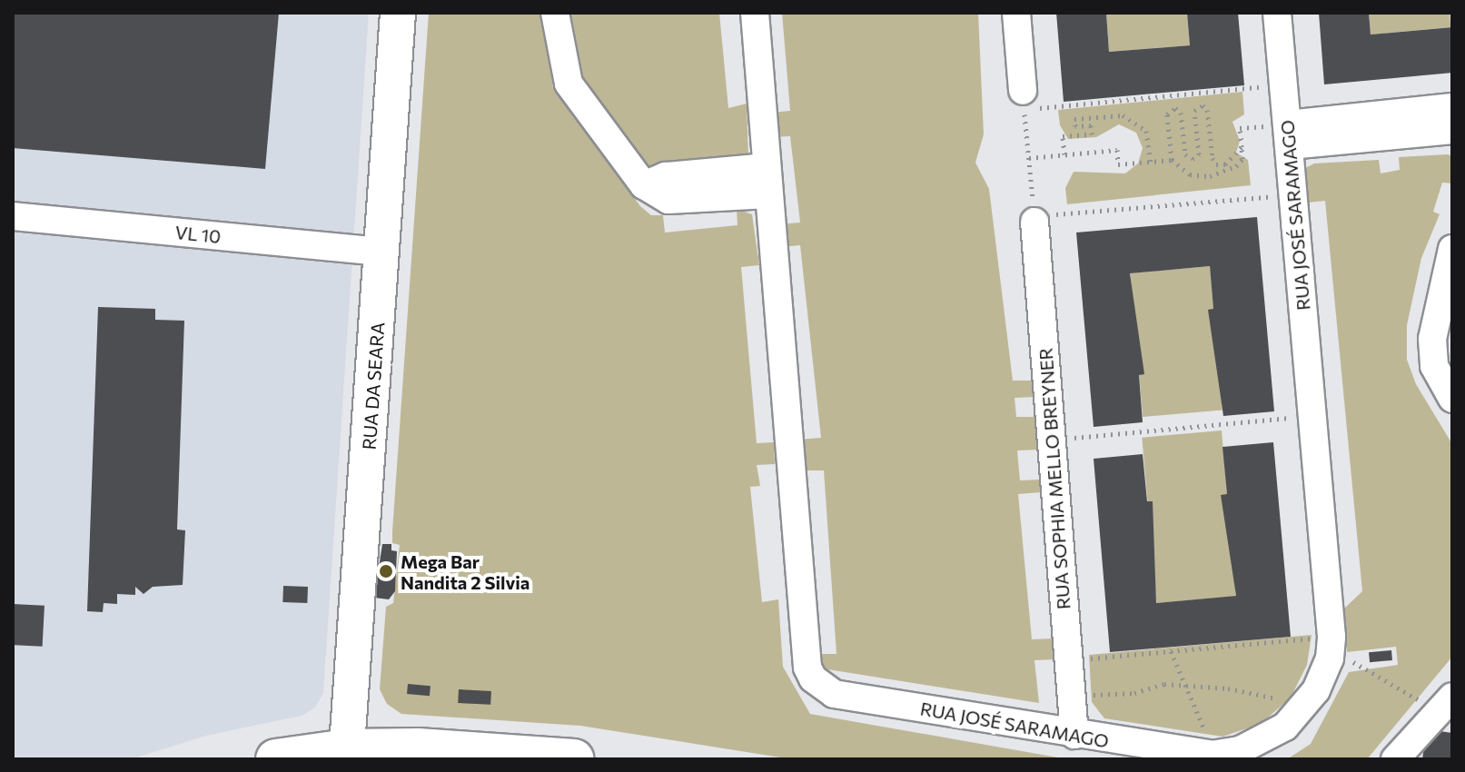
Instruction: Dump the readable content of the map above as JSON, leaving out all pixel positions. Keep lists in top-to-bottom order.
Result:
{
  "streets": {
    "street": [
      "RUA JOSÉ SARAMAGO",
      "VL 10",
      "RUA DA SEARA",
      "RUA SOPHIA MELLO BREYNER"
    ]
  },
  "crossings": [
    ["RUA JOSÉ SARAMAGO", "RUA SOPHIA MELLO BREYNER"],
    ["VL 10", "RUA DA SEARA"]
  ],
  "places": ["Mega Bar Nandita 2 Silvia"]
}
